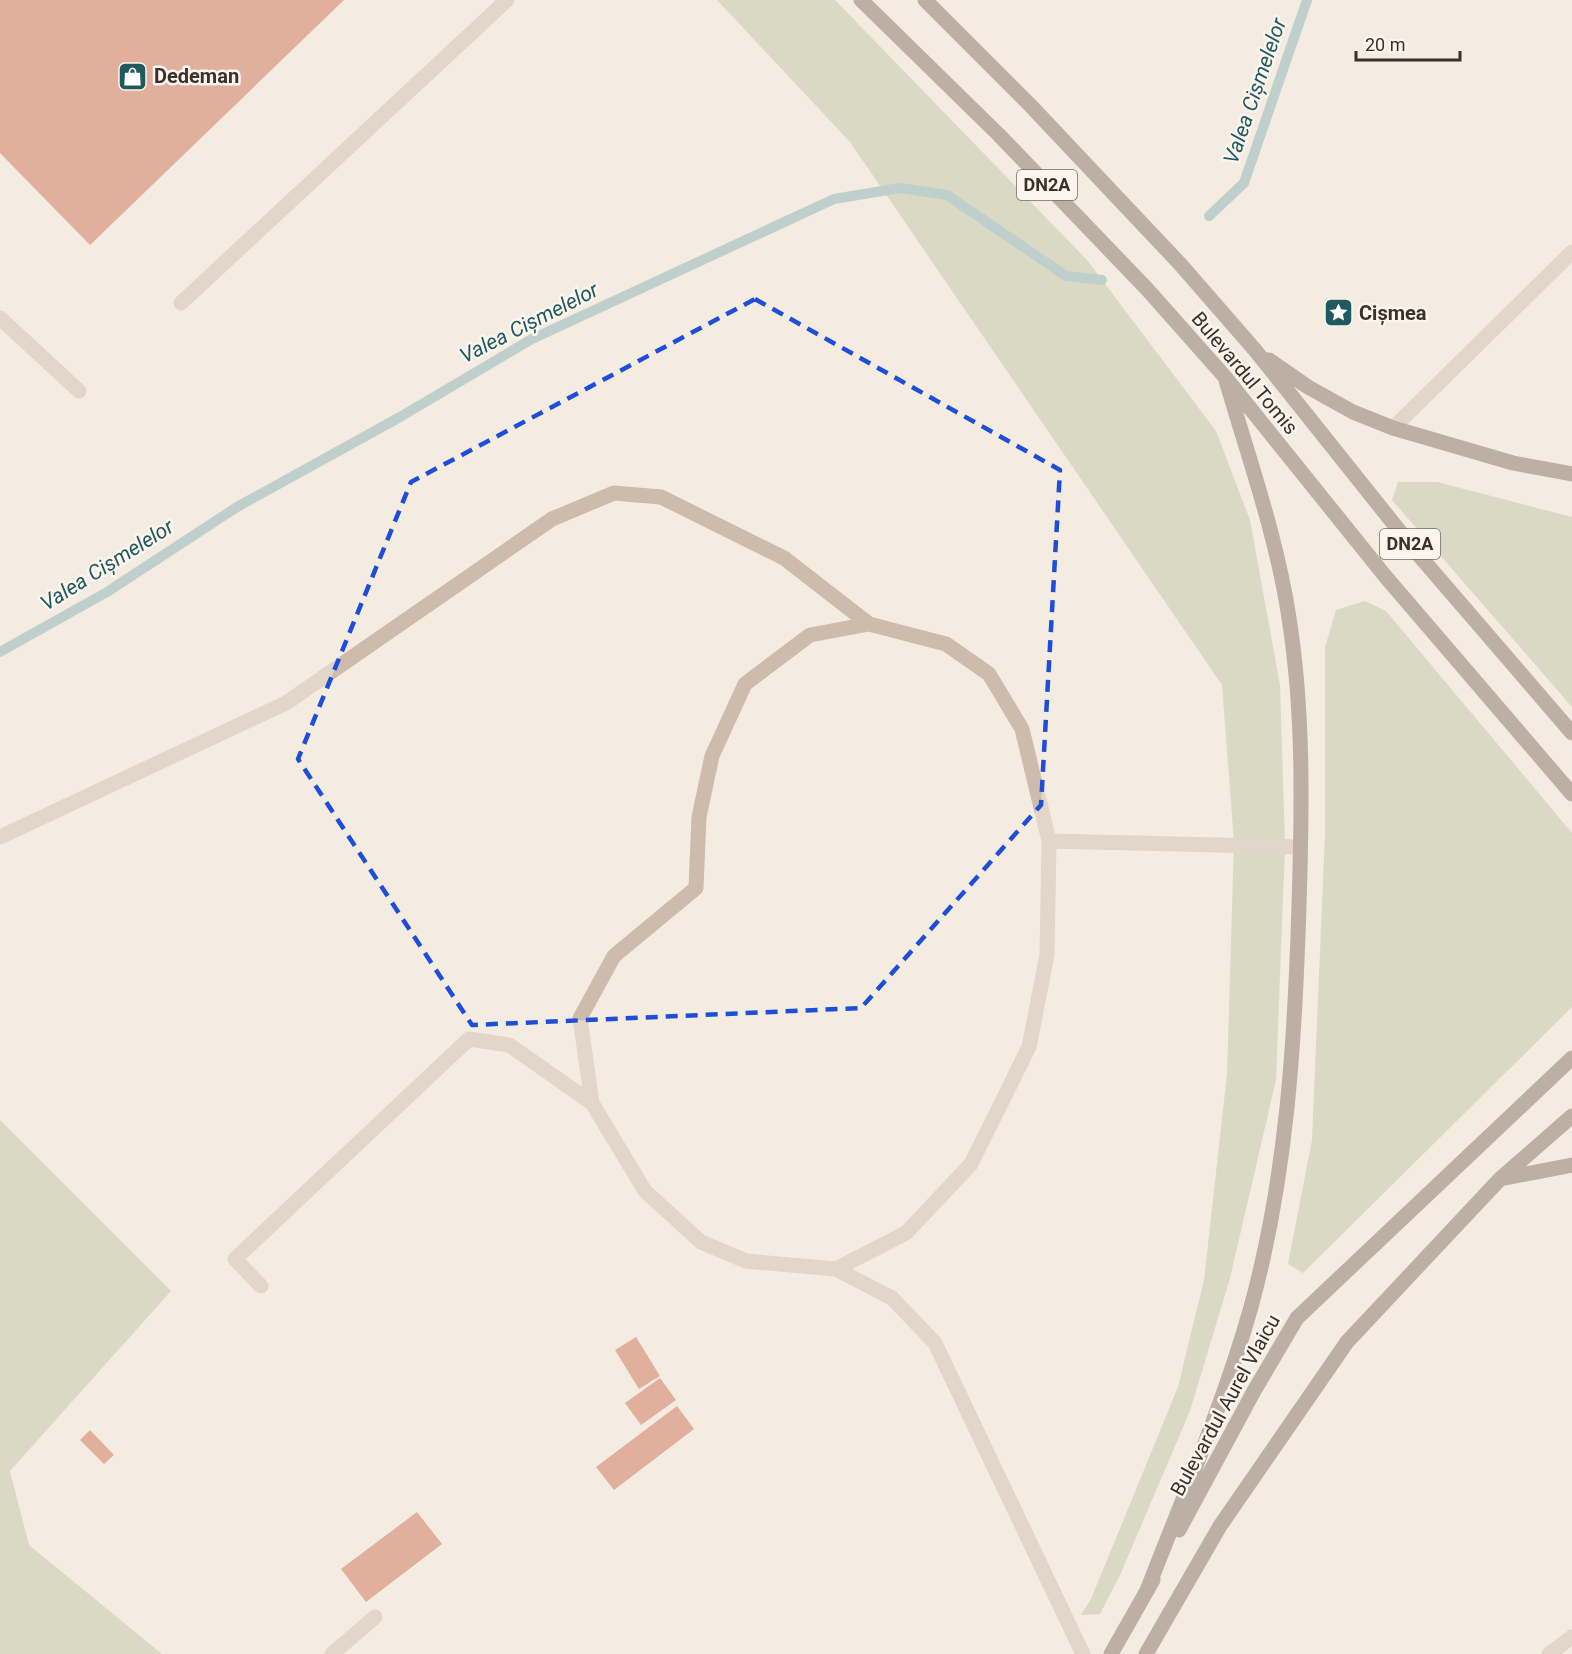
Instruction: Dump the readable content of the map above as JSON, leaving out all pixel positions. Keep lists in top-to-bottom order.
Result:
{
  "streets": {
    "main road": ["DN2A", "Bulevardul Tomis", "Bulevardul Aurel Vlaicu"]
  },
  "water": ["Valea Cișmelelor"],
  "places": {
    "shop": ["Dedeman"],
    "place": ["Cișmea"]
  },
  "scale_bar": "20 m"
}
